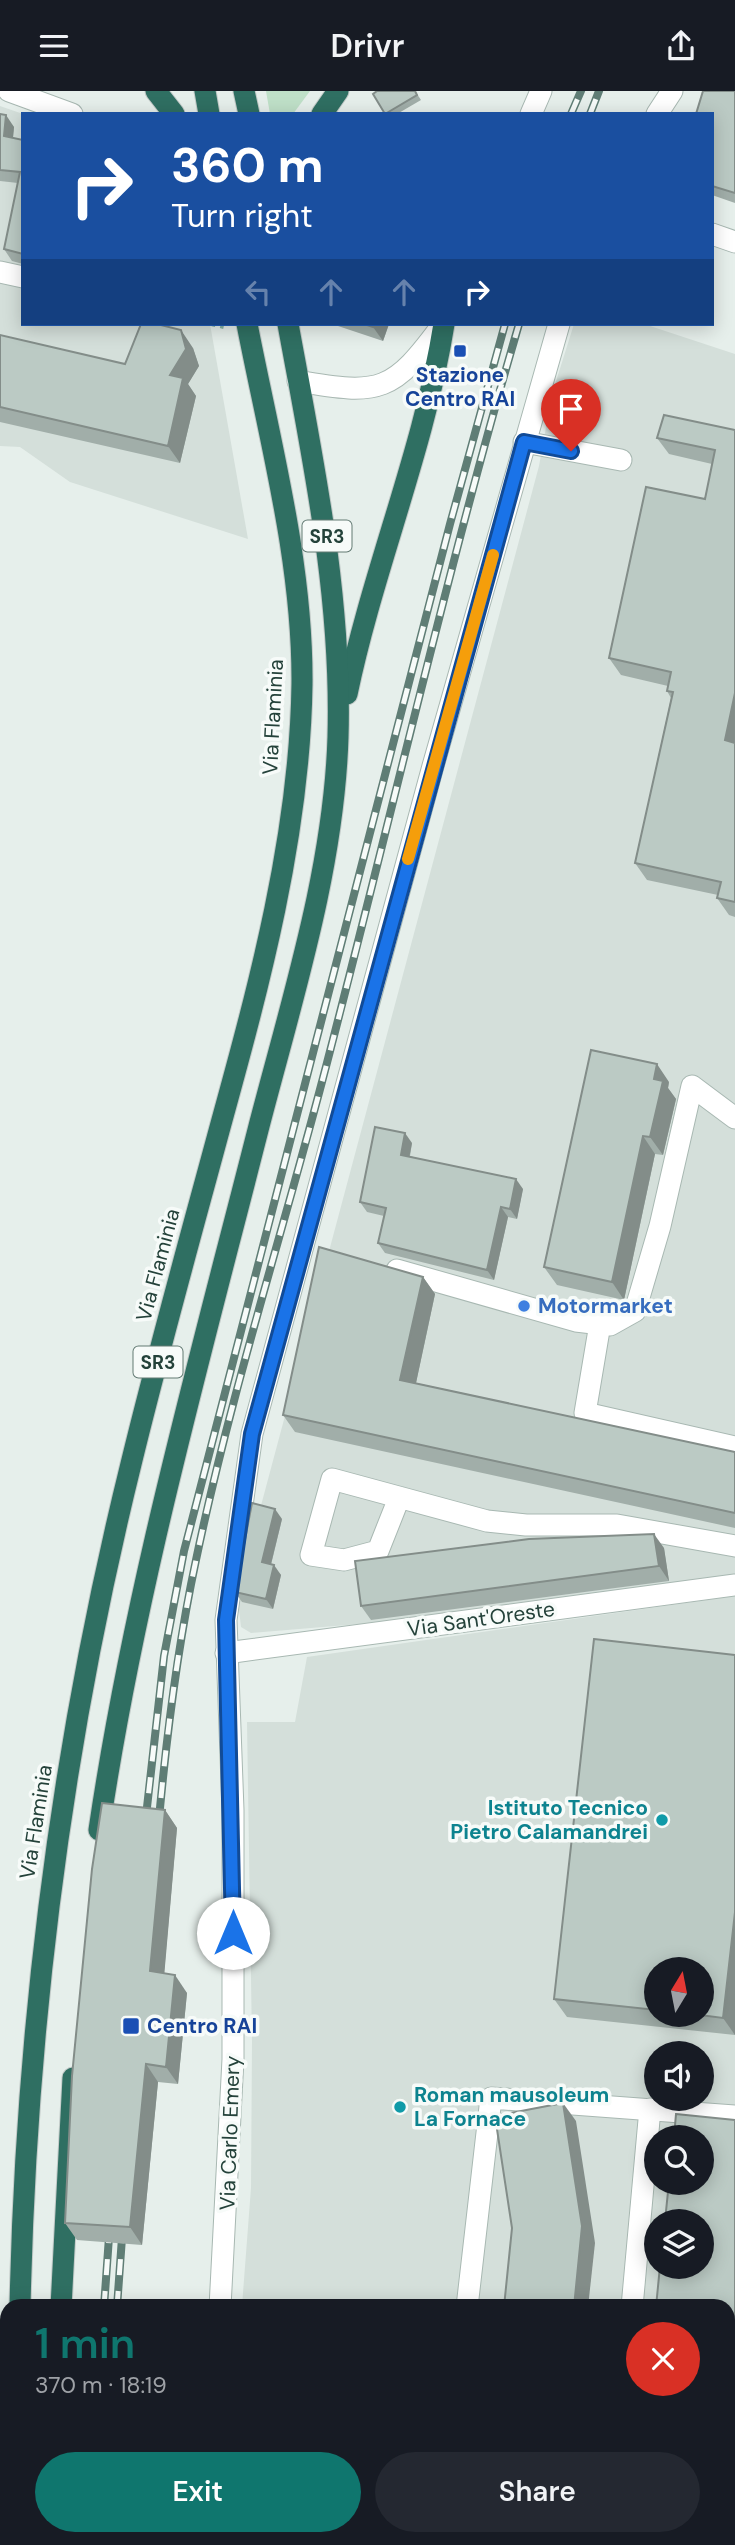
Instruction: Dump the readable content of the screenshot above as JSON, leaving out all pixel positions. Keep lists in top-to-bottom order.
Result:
{
  "streets": {
    "highway": ["SR3", "Via Flaminia"],
    "street": ["Via Sant'Oreste", "Via Carlo Emery"]
  },
  "crossings": [
    ["Via Sant'Oreste", "Via Carlo Emery"]
  ],
  "places": {
    "transit": ["Stazione Centro RAI", "Centro RAI"],
    "other": ["Motormarket", "Istituto Tecnico Pietro Calamandrei", "Roman mausoleum La Fornace"]
  },
  "north": "top",
  "page": {
    "header": "Drivr",
    "turn": ["360 m", "Turn right"],
    "heading": ["1 min", "370 m · 18:19"],
    "buttons": ["Exit", "Share"]
  }
}
